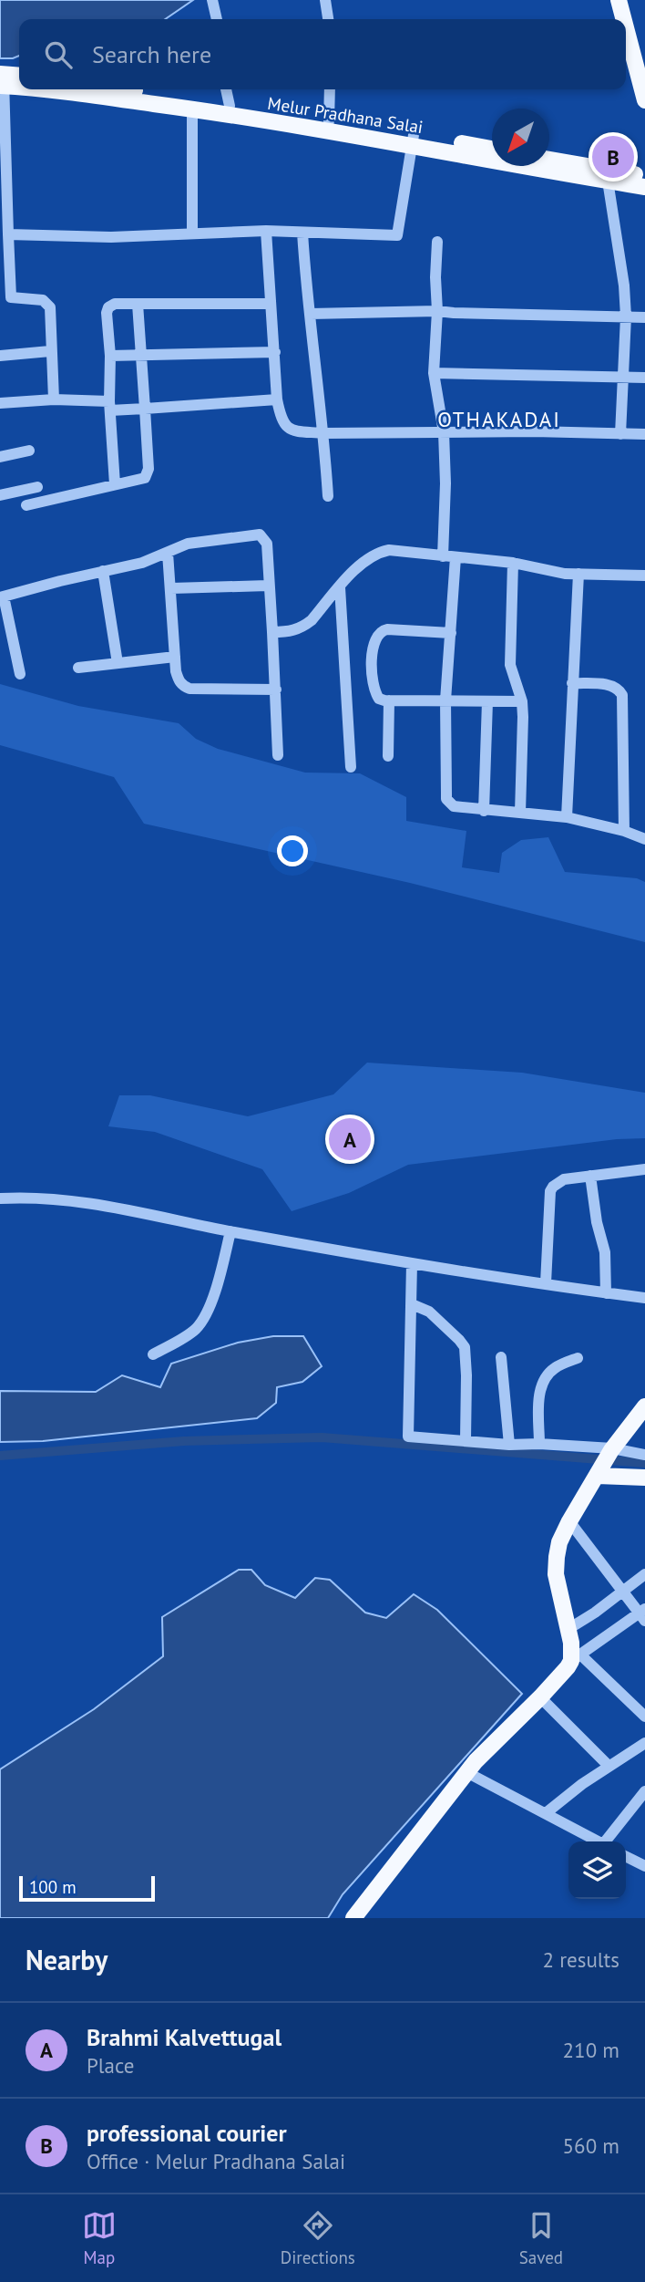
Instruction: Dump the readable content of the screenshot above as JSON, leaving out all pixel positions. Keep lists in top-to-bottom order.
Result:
{
  "streets": {
    "main road": ["Melur Pradhana Salai"]
  },
  "districts": ["OTHAKADAI"],
  "scale_bar": "100 m",
  "north": "bottom left",
  "page": {
    "search": "Search here",
    "pins": ["B", "A"],
    "scale": "100 m",
    "heading": ["Nearby", "2 results"],
    "list": [
      {
        "mark": "A",
        "name": "Brahmi Kalvettugal",
        "note": "Place",
        "value": "210 m"
      },
      {
        "mark": "B",
        "name": "professional courier",
        "note": "Office · Melur Pradhana Salai",
        "value": "560 m"
      }
    ],
    "nav": ["Map", "Directions", "Saved"]
  }
}
